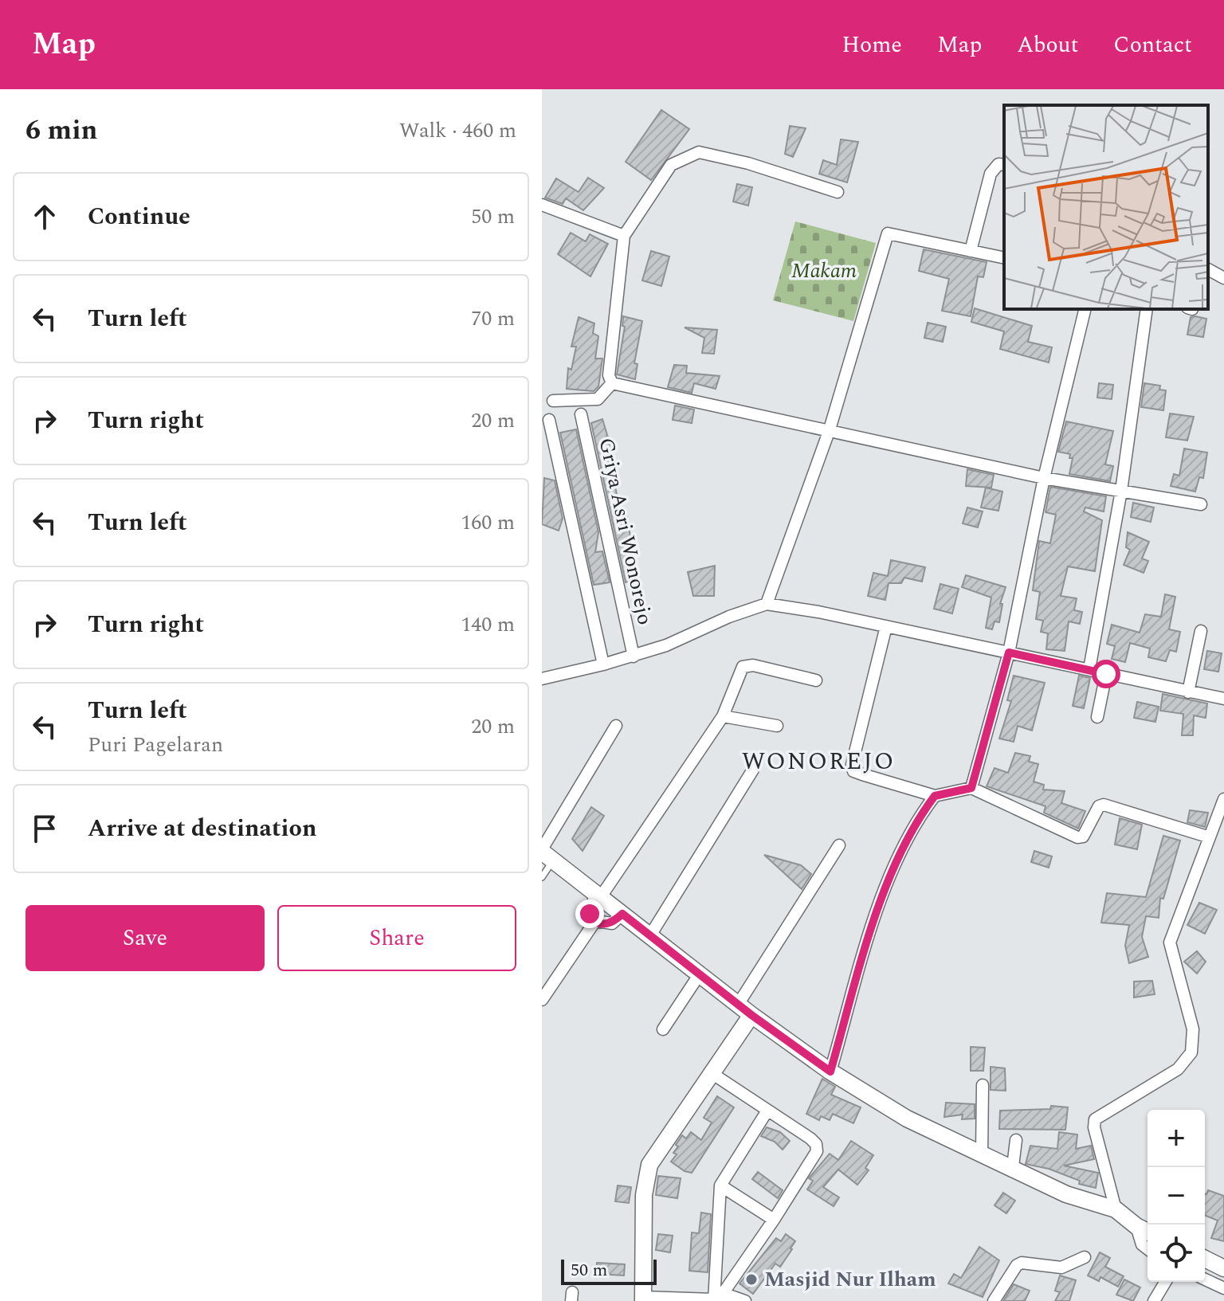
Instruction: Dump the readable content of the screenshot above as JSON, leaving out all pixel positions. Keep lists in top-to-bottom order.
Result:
{
  "streets": {
    "street": ["Griya Asri Wonorejo"]
  },
  "districts": ["WONOREJO"],
  "parks": ["Makam"],
  "places": ["Masjid Nur Ilham"],
  "scale_bar": "50 m",
  "page": {
    "header": "Map",
    "nav": [
      "Home",
      "Map",
      "About",
      "Contact"
    ],
    "heading": ["6 min", "Walk · 460 m"],
    "list": [
      ["Continue", "50 m"],
      ["Turn left", "70 m"],
      ["Turn right", "20 m"],
      ["Turn left", "160 m"],
      ["Turn right", "140 m"],
      ["Turn left", "Puri Pagelaran", "20 m"],
      "Arrive at destination"
    ],
    "buttons": ["Save", "Share"],
    "map_buttons": ["+", "−"],
    "scale": "50 m"
  }
}
